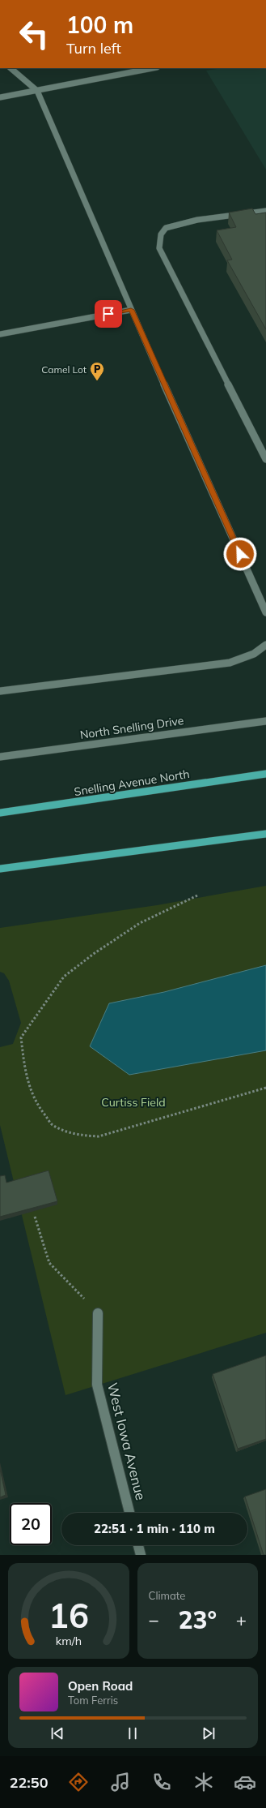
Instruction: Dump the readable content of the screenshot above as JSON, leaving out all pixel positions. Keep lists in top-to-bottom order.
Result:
{
  "streets": {
    "main road": ["Snelling Avenue North"],
    "street": ["North Snelling Drive", "West Iowa Avenue"]
  },
  "parks": ["Curtiss Field"],
  "places": {
    "parking": ["Camel Lot"]
  },
  "page": {
    "turn": ["100 m", "Turn left"],
    "limit": "20",
    "trip": "22:51 · 1 min · 110 m",
    "tile": "Climate",
    "heat": ["−", "23°", "+"],
    "song": ["Open Road", "Tom Ferris"],
    "tabs": "22:50",
    "gauge": ["16", "km/h"]
  }
}
